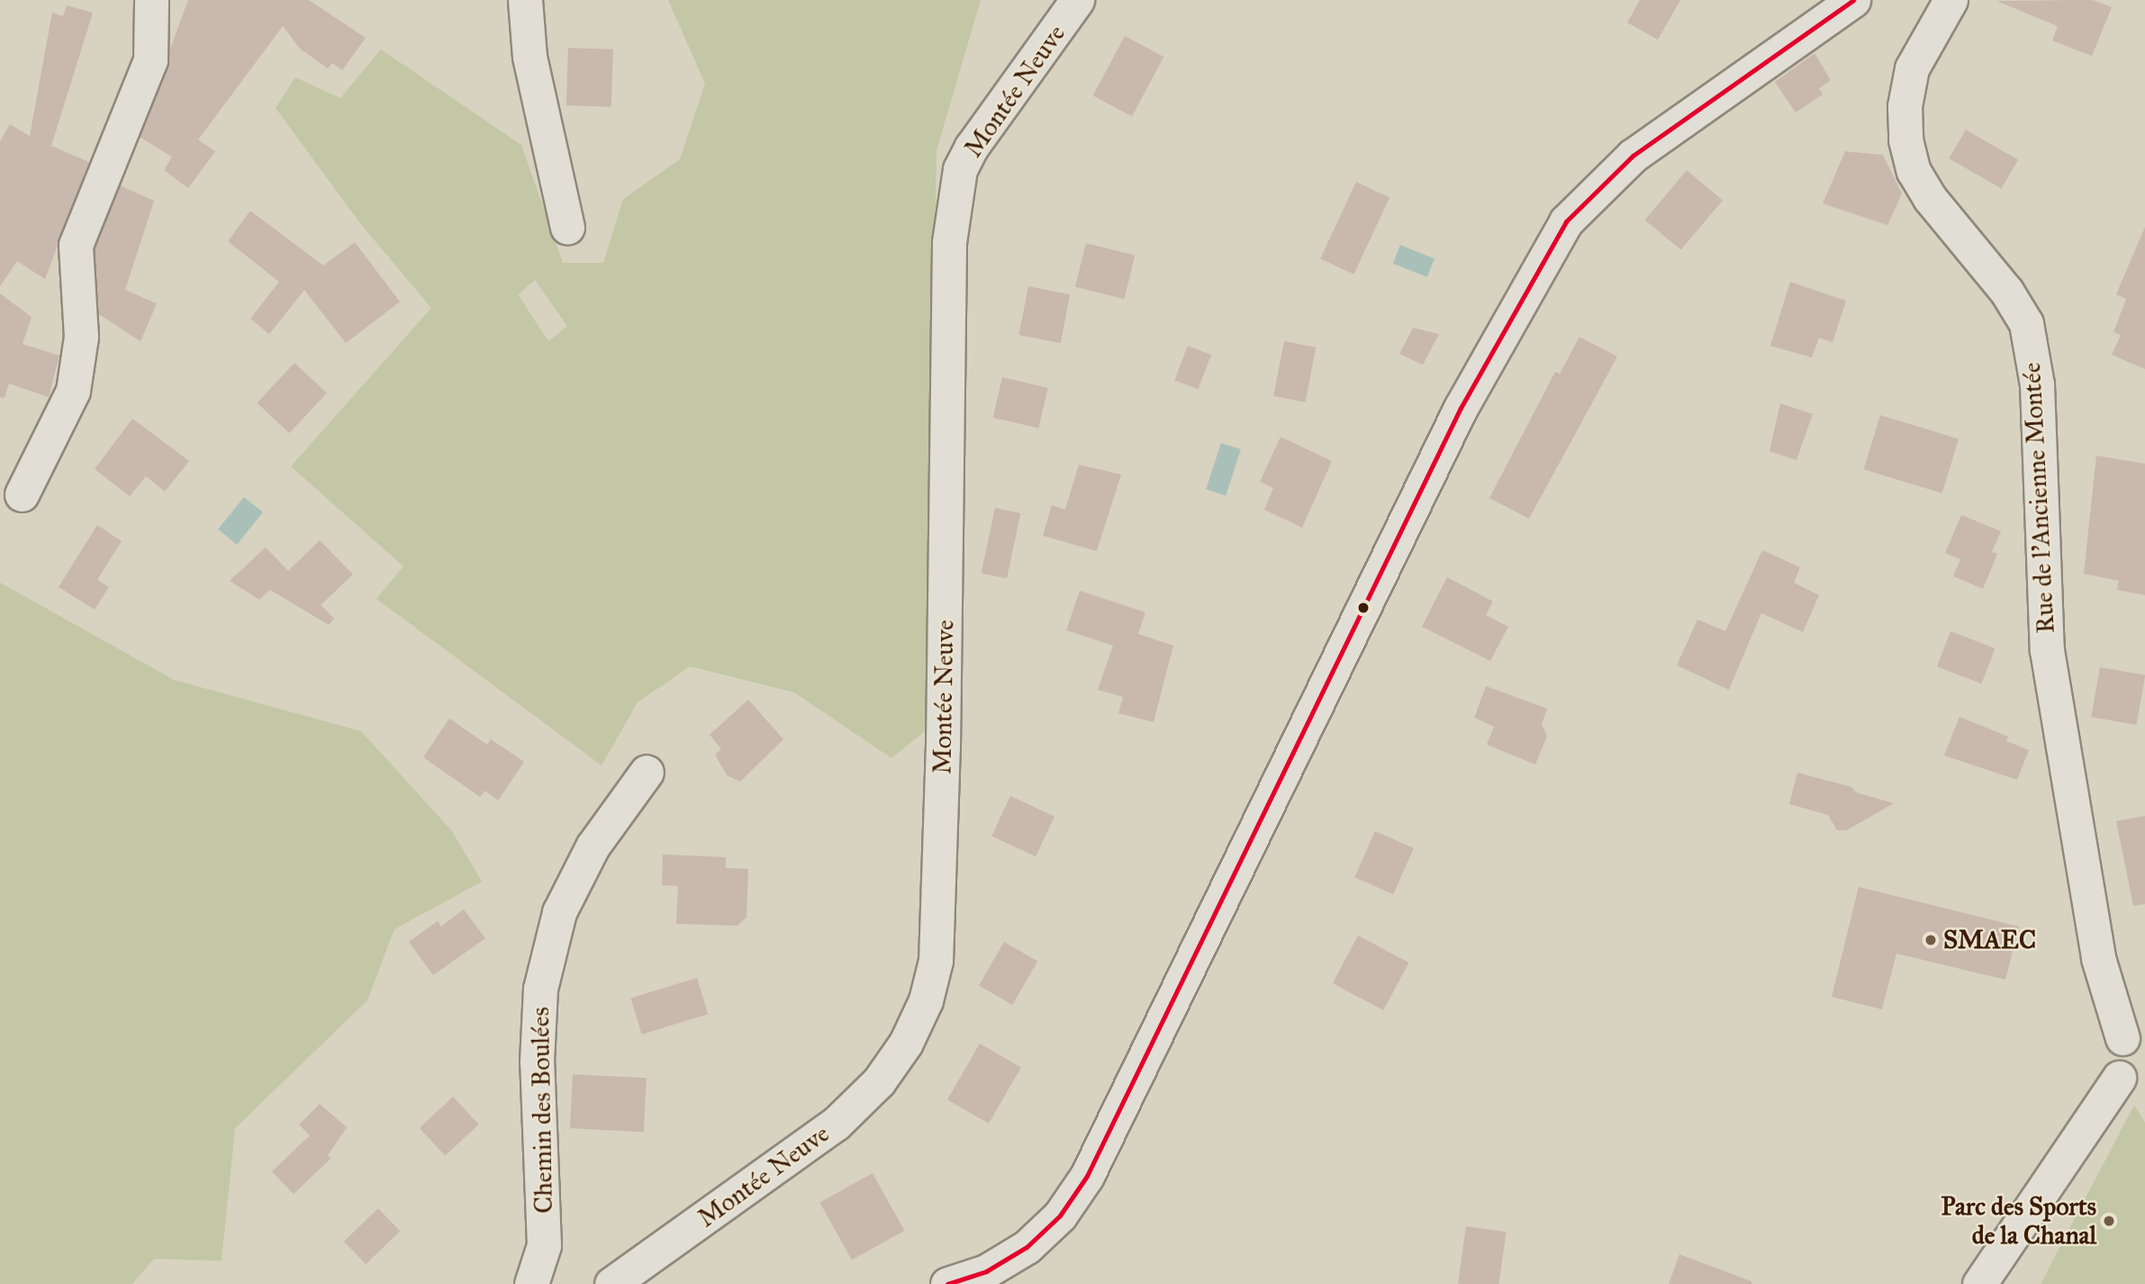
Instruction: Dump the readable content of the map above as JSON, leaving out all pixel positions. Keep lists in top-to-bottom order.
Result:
{
  "streets": {
    "street": ["Montée Neuve", "Rue de l'Ancienne Montée", "Chemin des Boulées"]
  },
  "places": ["SMAEC", "Parc des Sports de la Chanal"]
}
